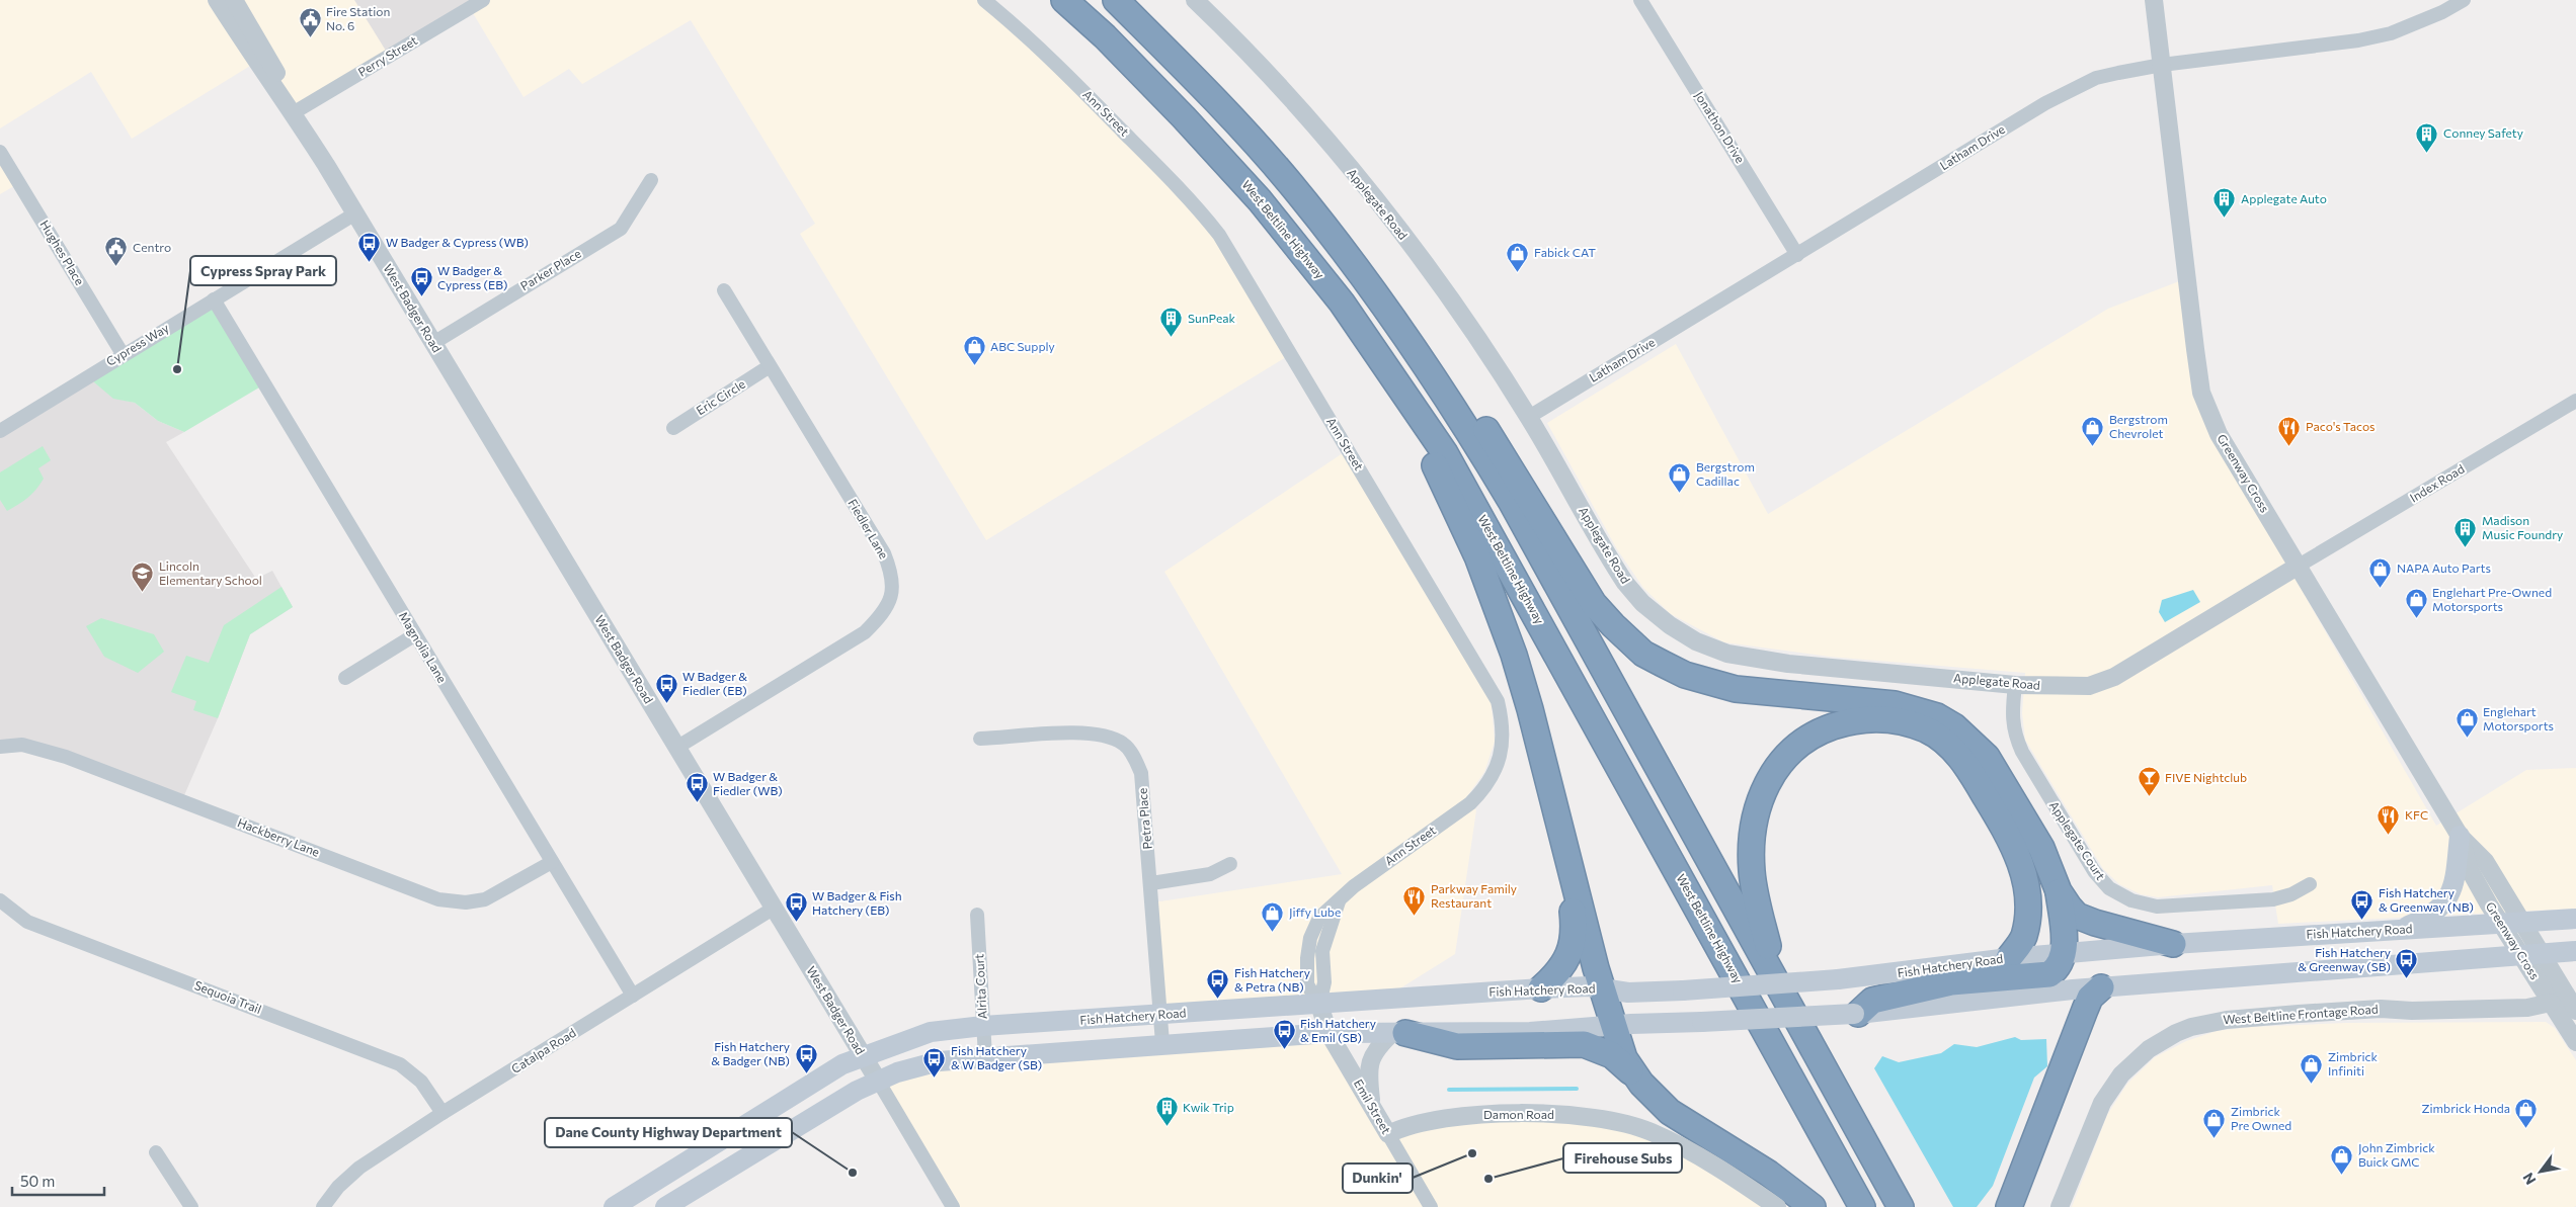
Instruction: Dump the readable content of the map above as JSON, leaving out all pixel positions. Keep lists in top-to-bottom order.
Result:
{
  "streets": {
    "highway": ["West Beltline Highway"],
    "main road": ["Fish Hatchery Road"],
    "street": [
      "Perry Street",
      "Ann Street",
      "Jonathon Drive",
      "Latham Drive",
      "Applegate Road",
      "Hughes Place",
      "Parker Place",
      "West Badger Road",
      "Cypress Way",
      "Eric Circle",
      "Greenway Cross",
      "Index Road",
      "Fiedler Lane",
      "Magnolia Lane",
      "Petra Place",
      "Hackberry Lane",
      "Applegate Court",
      "Alrita Court",
      "Sequoia Trail",
      "West Beltline Frontage Road",
      "Catalpa Road",
      "Emil Street",
      "Damon Road"
    ]
  },
  "crossings": [
    ["Perry Street", "West Badger Road"],
    ["Ann Street", "Fish Hatchery Road"],
    ["Ann Street", "Emil Street"],
    ["Jonathon Drive", "Latham Drive"],
    ["Latham Drive", "Applegate Road"],
    ["Latham Drive", "Greenway Cross"],
    ["Applegate Road", "Greenway Cross"],
    ["Applegate Road", "Index Road"],
    ["Applegate Road", "Applegate Court"],
    ["Hughes Place", "Cypress Way"],
    ["Parker Place", "West Badger Road"],
    ["West Badger Road", "Cypress Way"],
    ["West Badger Road", "Fiedler Lane"],
    ["West Badger Road", "Fish Hatchery Road"],
    ["West Badger Road", "Catalpa Road"],
    ["Cypress Way", "Magnolia Lane"],
    ["Eric Circle", "Fiedler Lane"],
    ["Greenway Cross", "Index Road"],
    ["Greenway Cross", "Fish Hatchery Road"],
    ["Greenway Cross", "West Beltline Frontage Road"],
    ["Magnolia Lane", "Hackberry Lane"],
    ["Magnolia Lane", "Catalpa Road"],
    ["Petra Place", "Fish Hatchery Road"],
    ["Fish Hatchery Road", "Alrita Court"],
    ["Fish Hatchery Road", "Emil Street"],
    ["Sequoia Trail", "Catalpa Road"],
    ["Emil Street", "Damon Road"]
  ],
  "places": {
    "public building": ["Fire Station No. 6", "Centro"],
    "building": [
      "Conney Safety",
      "Applegate Auto",
      "SunPeak",
      "Madison Music Foundry",
      "Kwik Trip"
    ],
    "bus stop": [
      "W Badger & Cypress (WB)",
      "W Badger & Cypress (EB)",
      "W Badger & Fiedler (EB)",
      "W Badger & Fiedler (WB)",
      "Fish Hatchery & Greenway (NB)",
      "W Badger & Fish Hatchery (EB)",
      "Fish Hatchery & Greenway (SB)",
      "Fish Hatchery & Petra (NB)",
      "Fish Hatchery & Emil (SB)",
      "Fish Hatchery & Badger (NB)",
      "Fish Hatchery & W Badger (SB)"
    ],
    "shop": [
      "Fabick CAT",
      "ABC Supply",
      "Bergstrom Chevrolet",
      "Bergstrom Cadillac",
      "NAPA Auto Parts",
      "Englehart Pre-Owned Motorsports",
      "Englehart Motorsports",
      "Jiffy Lube",
      "Zimbrick Infiniti",
      "Zimbrick Honda",
      "Zimbrick Pre Owned",
      "John Zimbrick Buick GMC"
    ],
    "other": [
      "Cypress Spray Park",
      "Dunkin'",
      "Dane County Highway Department",
      "Firehouse Subs"
    ],
    "restaurant": ["Paco's Tacos", "KFC", "Parkway Family Restaurant"],
    "school or university": ["Lincoln Elementary School"],
    "bar": ["FIVE Nightclub"]
  },
  "scale_bar": "50 m",
  "north": "bottom left"
}
